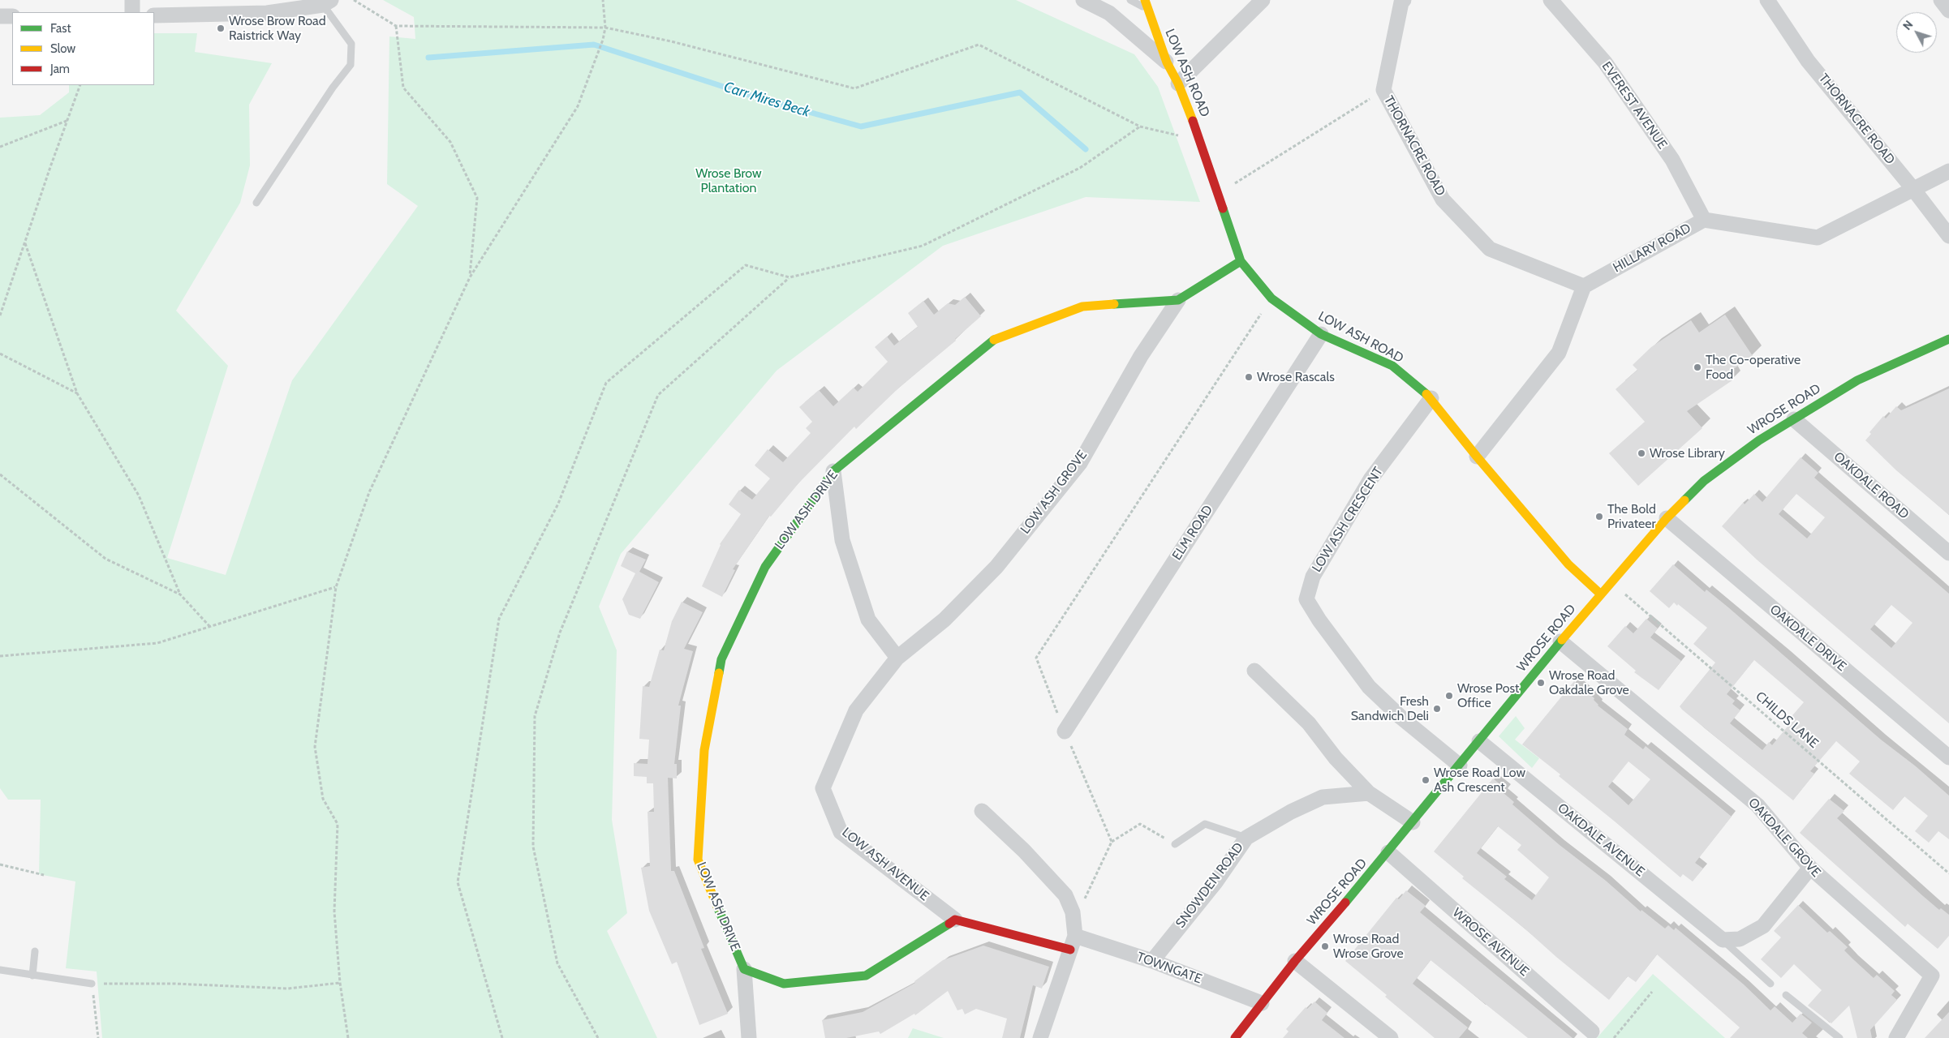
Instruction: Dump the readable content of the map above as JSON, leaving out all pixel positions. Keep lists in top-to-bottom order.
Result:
{
  "streets": {
    "street": [
      "LOW ASH ROAD",
      "EVEREST AVENUE",
      "THORNACRE ROAD",
      "HILLARY ROAD",
      "WROSE ROAD",
      "OAKDALE ROAD",
      "LOW ASH GROVE",
      "LOW ASH DRIVE",
      "LOW ASH CRESCENT",
      "ELM ROAD",
      "OAKDALE DRIVE",
      "OAKDALE GROVE",
      "OAKDALE AVENUE",
      "LOW ASH AVENUE",
      "SNOWDEN ROAD",
      "WROSE AVENUE",
      "TOWNGATE"
    ],
    "path": ["CHILDS LANE"]
  },
  "crossings": [
    ["LOW ASH ROAD", "WROSE ROAD"],
    ["LOW ASH ROAD", "LOW ASH DRIVE"],
    ["LOW ASH ROAD", "LOW ASH CRESCENT"],
    ["LOW ASH ROAD", "ELM ROAD"],
    ["EVEREST AVENUE", "HILLARY ROAD"],
    ["THORNACRE ROAD", "HILLARY ROAD"],
    ["WROSE ROAD", "OAKDALE ROAD"],
    ["WROSE ROAD", "LOW ASH CRESCENT"],
    ["WROSE ROAD", "OAKDALE DRIVE"],
    ["WROSE ROAD", "CHILDS LANE"],
    ["WROSE ROAD", "OAKDALE GROVE"],
    ["WROSE ROAD", "OAKDALE AVENUE"],
    ["WROSE ROAD", "WROSE AVENUE"],
    ["WROSE ROAD", "TOWNGATE"],
    ["LOW ASH GROVE", "LOW ASH DRIVE"],
    ["LOW ASH GROVE", "LOW ASH AVENUE"],
    ["SNOWDEN ROAD", "TOWNGATE"]
  ],
  "water": ["Carr Mires Beck"],
  "parks": ["Wrose Brow Plantation"],
  "places": [
    "Wrose Brow Road Raistrick Way",
    "The Co-operative Food",
    "Wrose Rascals",
    "Wrose Library",
    "The Bold Privateer",
    "Wrose Road Oakdale Grove",
    "Wrose Post Office",
    "Fresh Sandwich Deli",
    "Wrose Road Low Ash Crescent",
    "Wrose Road Wrose Grove"
  ],
  "legend": ["Fast", "Slow", "Jam"],
  "north": "top left"
}
